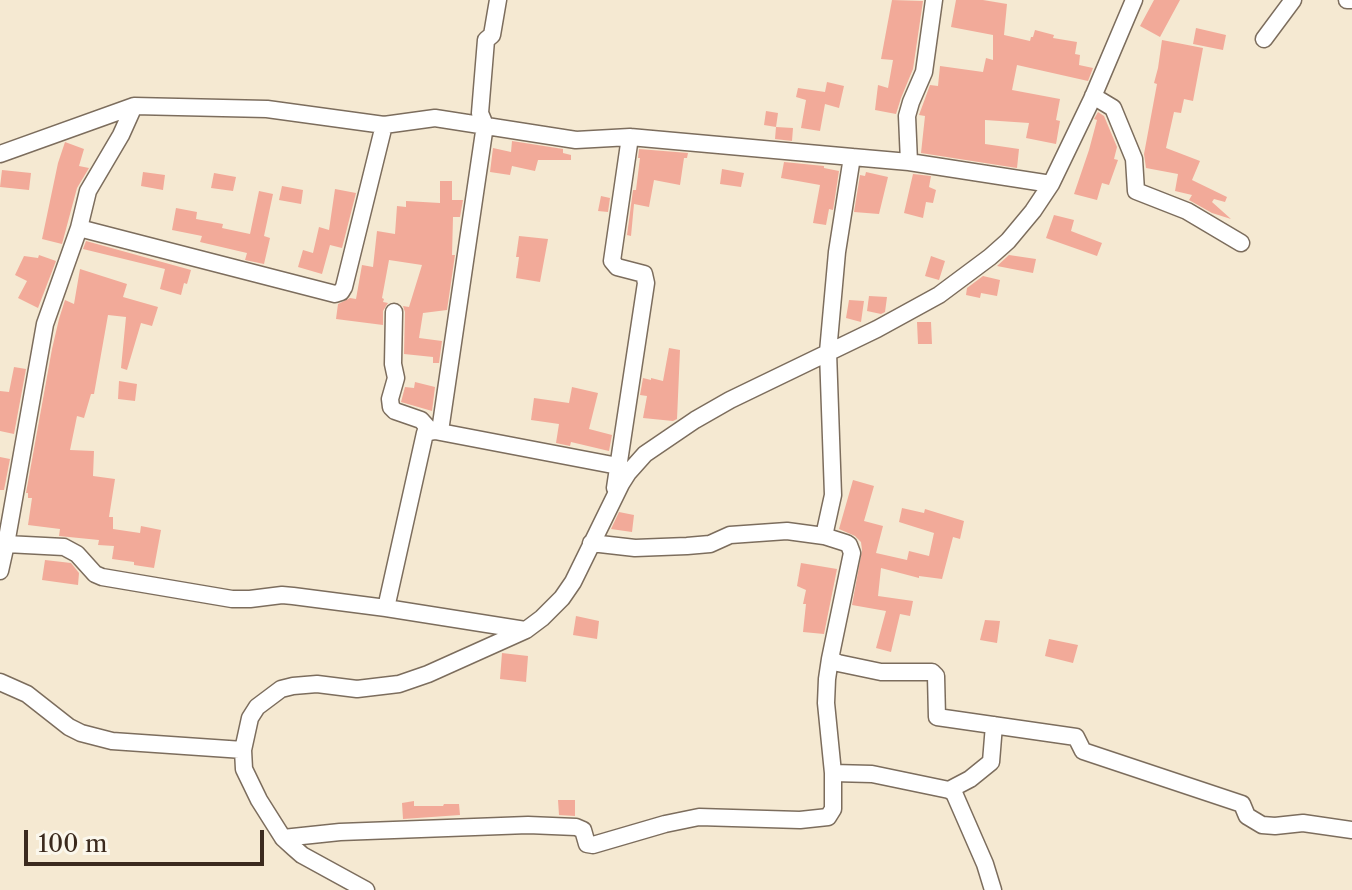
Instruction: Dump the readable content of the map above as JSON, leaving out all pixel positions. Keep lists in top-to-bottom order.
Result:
{
  "scale_bar": "100 m"
}
